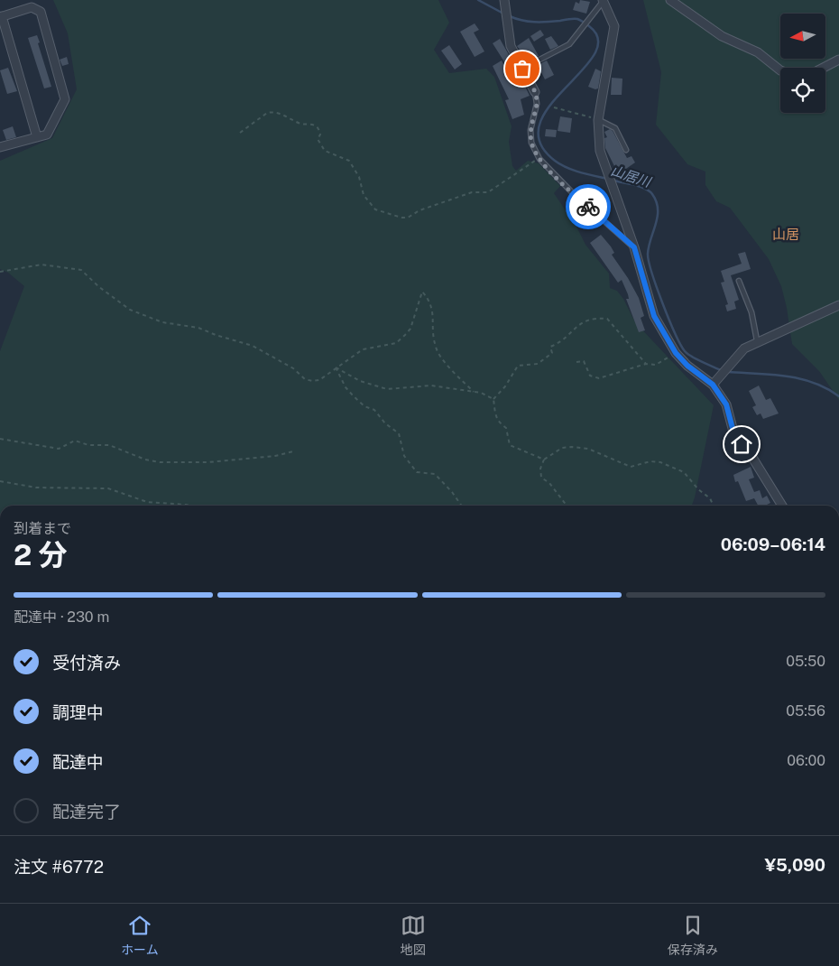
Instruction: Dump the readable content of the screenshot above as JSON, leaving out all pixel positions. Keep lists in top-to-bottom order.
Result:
{
  "districts": ["山居"],
  "water": ["山居川"],
  "north": "left",
  "page": {
    "heading": ["2 分", "到着まで", "06:09–06:14"],
    "panel": ["注文 #6772", "¥5,090"],
    "bar": "配達中 · 230 m",
    "list": [
      ["受付済み", "05:50"],
      ["調理中", "05:56"],
      ["配達中", "06:00"],
      "配達完了"
    ],
    "tabs": ["ホーム", "地図", "保存済み"]
  }
}
